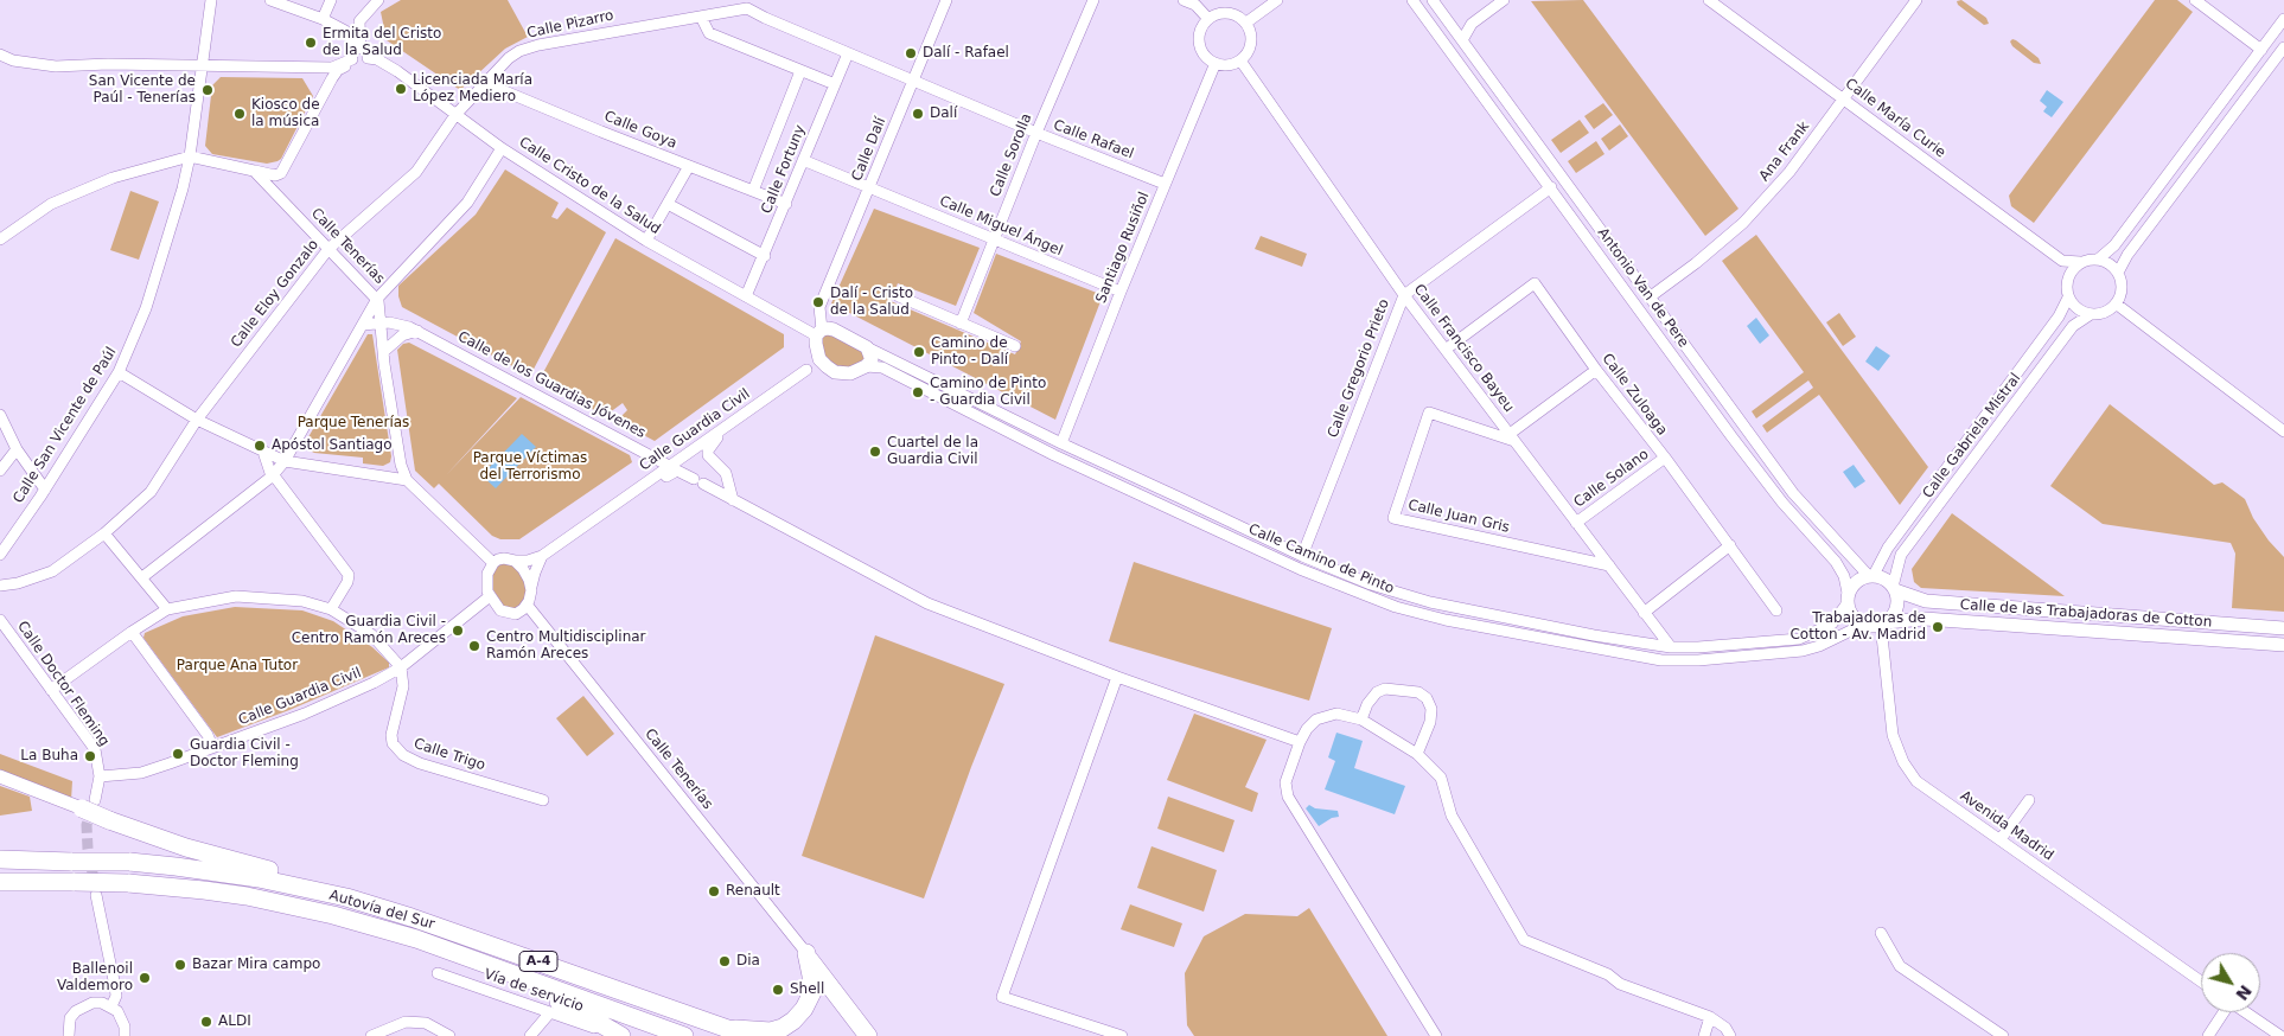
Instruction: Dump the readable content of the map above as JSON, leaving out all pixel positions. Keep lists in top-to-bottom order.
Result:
{
  "streets": {
    "highway": ["Autovía del Sur", "A-4"],
    "street": [
      "Calle Pizarro",
      "Calle María Curie",
      "Calle Goya",
      "Calle Rafael",
      "Calle Dalí",
      "Ana Frank",
      "Calle Sorolla",
      "Calle Fortuny",
      "Calle Cristo de la Salud",
      "Calle Miguel Ángel",
      "Calle Tenerías",
      "Santiago Rusiñol",
      "Antonio Van de Pere",
      "Calle Eloy Gonzalo",
      "Calle Francisco Bayeu",
      "Calle Gregorio Prieto",
      "Calle de los Guardias Jóvenes",
      "Calle Zuloaga",
      "Calle San Vicente de Paúl",
      "Calle Guardia Civil",
      "Calle Gabriela Mistral",
      "Calle Solano",
      "Calle Juan Gris",
      "Calle Camino de Pinto",
      "Calle de las Trabajadoras de Cotton",
      "Calle Doctor Fleming",
      "Calle Trigo",
      "Avenida Madrid",
      "Vía de servicio"
    ]
  },
  "crossings": [
    ["Calle Pizarro", "Calle Goya"],
    ["Calle Pizarro", "Calle Rafael"],
    ["Calle Pizarro", "Calle Dalí"],
    ["Calle Pizarro", "Calle Fortuny"],
    ["Calle Pizarro", "Calle Cristo de la Salud"],
    ["Calle Pizarro", "Calle Eloy Gonzalo"],
    ["Calle María Curie", "Ana Frank"],
    ["Calle Goya", "Calle Fortuny"],
    ["Calle Rafael", "Calle Dalí"],
    ["Calle Rafael", "Calle Sorolla"],
    ["Calle Rafael", "Santiago Rusiñol"],
    ["Calle Dalí", "Calle Cristo de la Salud"],
    ["Calle Dalí", "Calle Miguel Ángel"],
    ["Calle Dalí", "Calle Camino de Pinto"],
    ["Ana Frank", "Antonio Van de Pere"],
    ["Calle Sorolla", "Calle Miguel Ángel"],
    ["Calle Fortuny", "Calle Cristo de la Salud"],
    ["Calle Fortuny", "Calle Miguel Ángel"],
    ["Calle Cristo de la Salud", "Calle Eloy Gonzalo"],
    ["Calle Cristo de la Salud", "Calle Camino de Pinto"],
    ["Calle Miguel Ángel", "Santiago Rusiñol"],
    ["Calle Tenerías", "Calle Eloy Gonzalo"],
    ["Calle Tenerías", "Calle de los Guardias Jóvenes"],
    ["Calle Tenerías", "Calle Guardia Civil"],
    ["Santiago Rusiñol", "Calle Francisco Bayeu"],
    ["Santiago Rusiñol", "Calle Camino de Pinto"],
    ["Antonio Van de Pere", "Calle Gregorio Prieto"],
    ["Antonio Van de Pere", "Calle Gabriela Mistral"],
    ["Antonio Van de Pere", "Calle Camino de Pinto"],
    ["Antonio Van de Pere", "Calle de las Trabajadoras de Cotton"],
    ["Antonio Van de Pere", "Avenida Madrid"],
    ["Calle Francisco Bayeu", "Calle Gregorio Prieto"],
    ["Calle Francisco Bayeu", "Calle Zuloaga"],
    ["Calle Francisco Bayeu", "Calle Solano"],
    ["Calle Francisco Bayeu", "Calle Juan Gris"],
    ["Calle Francisco Bayeu", "Calle Camino de Pinto"],
    ["Calle Gregorio Prieto", "Calle Camino de Pinto"],
    ["Calle de los Guardias Jóvenes", "Calle Guardia Civil"],
    ["Calle Zuloaga", "Calle Solano"],
    ["Calle Guardia Civil", "Calle Doctor Fleming"],
    ["Calle Guardia Civil", "Calle Trigo"],
    ["Calle Gabriela Mistral", "Calle Camino de Pinto"],
    ["Calle Gabriela Mistral", "Calle de las Trabajadoras de Cotton"],
    ["Calle Gabriela Mistral", "Avenida Madrid"],
    ["Calle Camino de Pinto", "Calle de las Trabajadoras de Cotton"],
    ["Calle Camino de Pinto", "Avenida Madrid"],
    ["Calle de las Trabajadoras de Cotton", "Avenida Madrid"]
  ],
  "parks": ["Parque Tenerías", "Parque Víctimas del Terrorismo", "Parque Ana Tutor"],
  "places": [
    "Ermita del Cristo de la Salud",
    "Dalí - Rafael",
    "Licenciada María López Mediero",
    "San Vicente de Paúl - Tenerías",
    "Kiosco de la música",
    "Dalí",
    "Dalí - Cristo de la Salud",
    "Camino de Pinto - Dalí",
    "Camino de Pinto - Guardia Civil",
    "Apóstol Santiago",
    "Cuartel de la Guardia Civil",
    "Trabajadoras de Cotton - Av. Madrid",
    "Guardia Civil - Centro Ramón Areces",
    "Centro Multidisciplinar Ramón Areces",
    "Guardia Civil - Doctor Fleming",
    "La Buha",
    "Renault",
    "Dia",
    "Bazar Mira campo",
    "Ballenoil Valdemoro",
    "Shell",
    "ALDI"
  ],
  "north": "bottom right"
}
